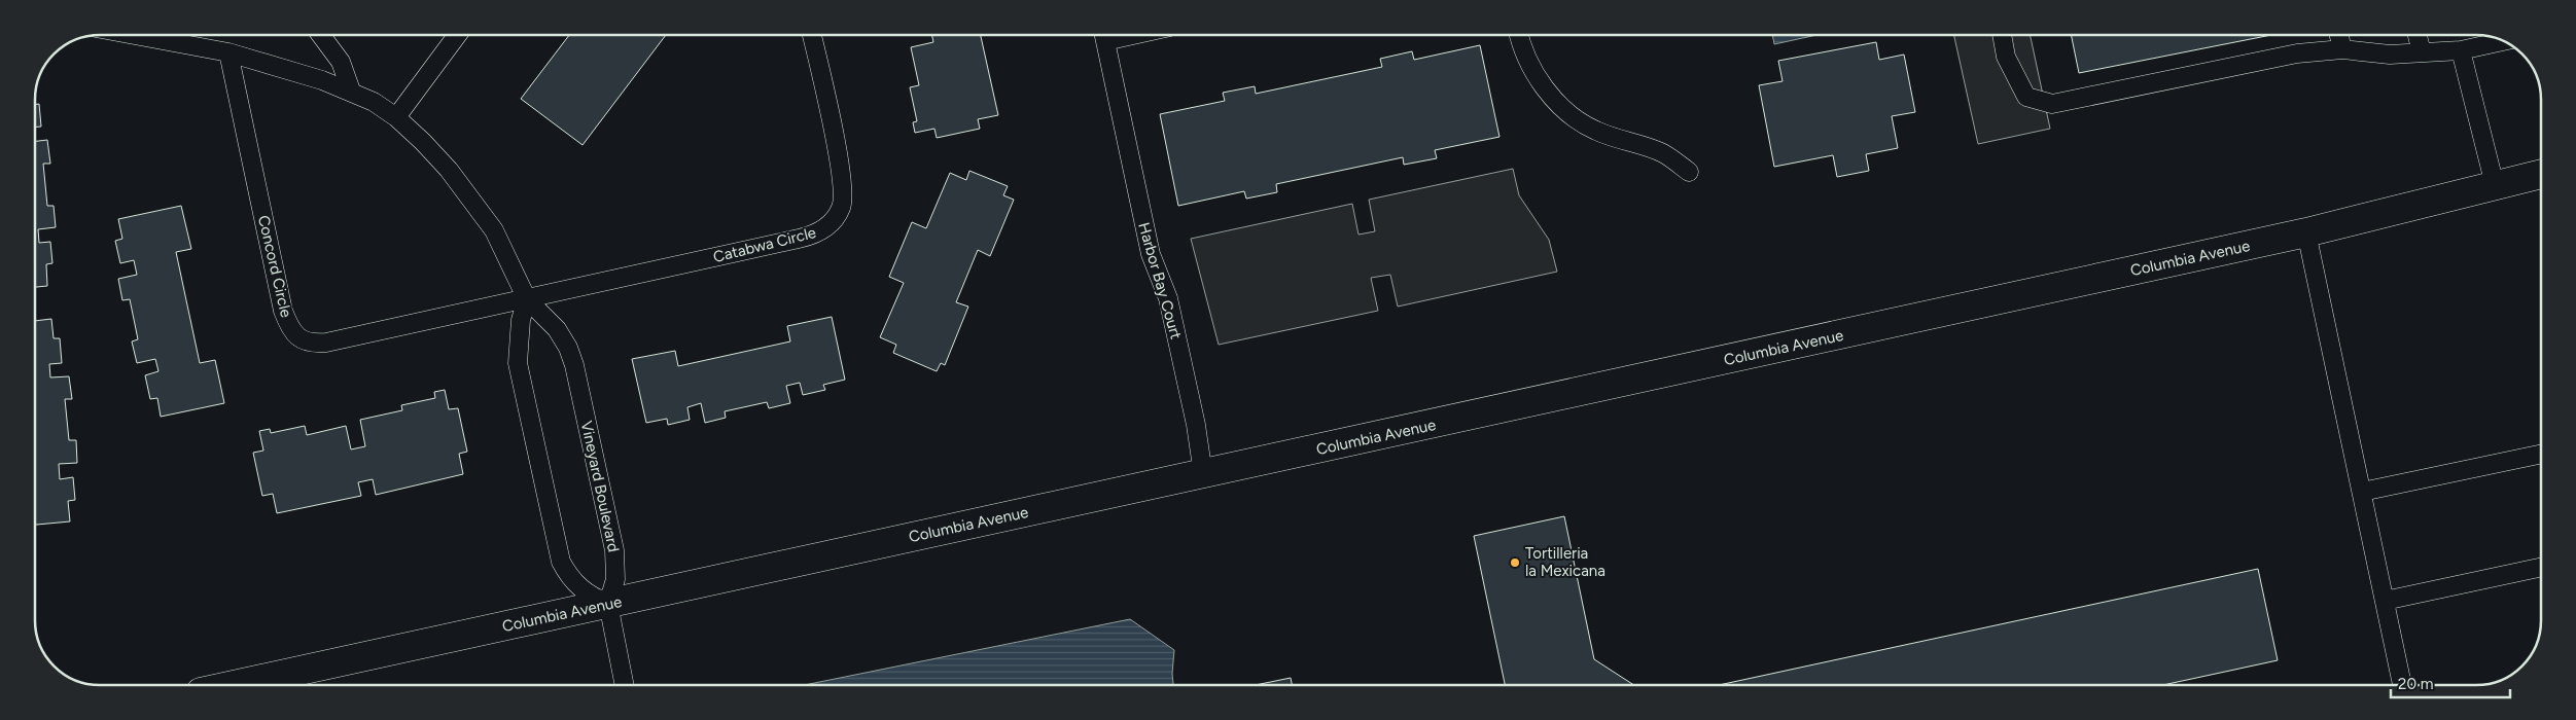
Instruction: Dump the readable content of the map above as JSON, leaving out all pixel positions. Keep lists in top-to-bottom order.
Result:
{
  "streets": {
    "street": ["Columbia Avenue"],
    "lane": [
      "Catabwa Circle",
      "Concord Circle",
      "Harbor Bay Court",
      "Vineyard Boulevard"
    ]
  },
  "crossings": [
    ["Catabwa Circle", "Concord Circle"],
    ["Catabwa Circle", "Vineyard Boulevard"],
    ["Columbia Avenue", "Harbor Bay Court"],
    ["Columbia Avenue", "Vineyard Boulevard"],
    ["Concord Circle", "Vineyard Boulevard"]
  ],
  "places": ["Tortilleria la Mexicana"],
  "scale_bar": "20 m"
}
